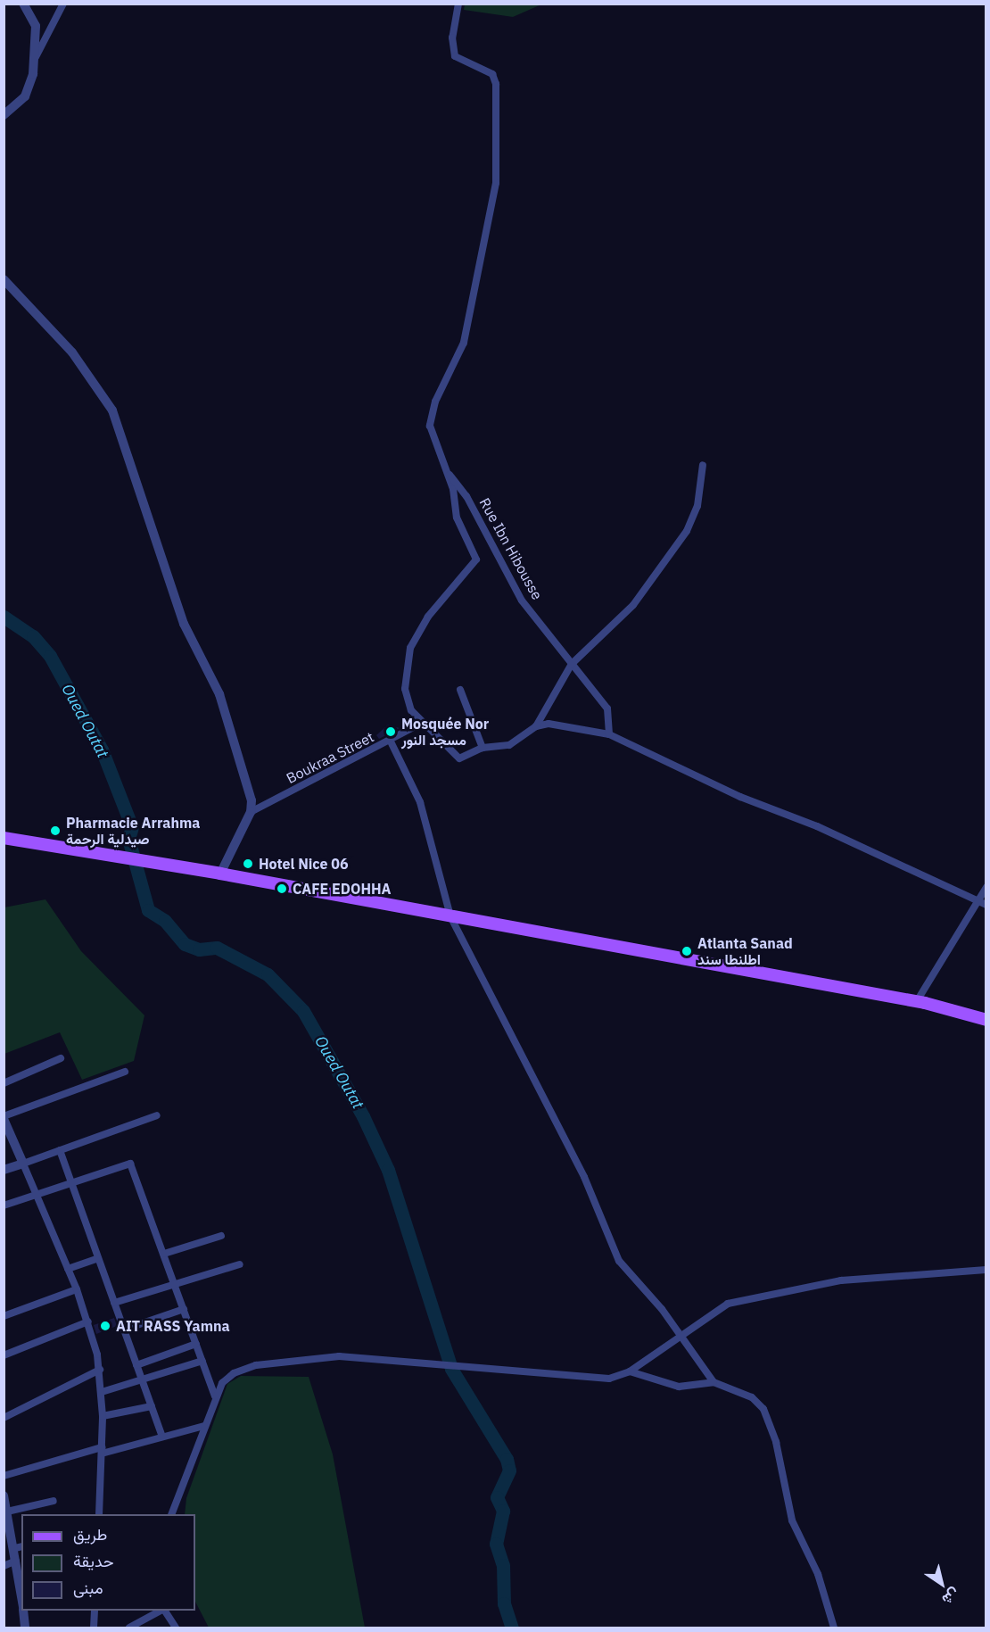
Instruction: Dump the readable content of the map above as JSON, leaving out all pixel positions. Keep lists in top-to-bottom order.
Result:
{
  "streets": {
    "street": ["Rue Ibn Hibousse", "Boukraa Street"]
  },
  "water": ["Oued Outat"],
  "places": [
    "Mosquée Nor مسجد النور",
    "Pharmacie Arrahma صيدلية الرحمة",
    "Hotel Nice 06",
    "CAFE EDOHHA",
    "Atlanta Sanad اطلنطا سند",
    "AIT RASS Yamna"
  ],
  "legend": ["طريق", "حديقة", "مبنى"],
  "north": "bottom right"
}
